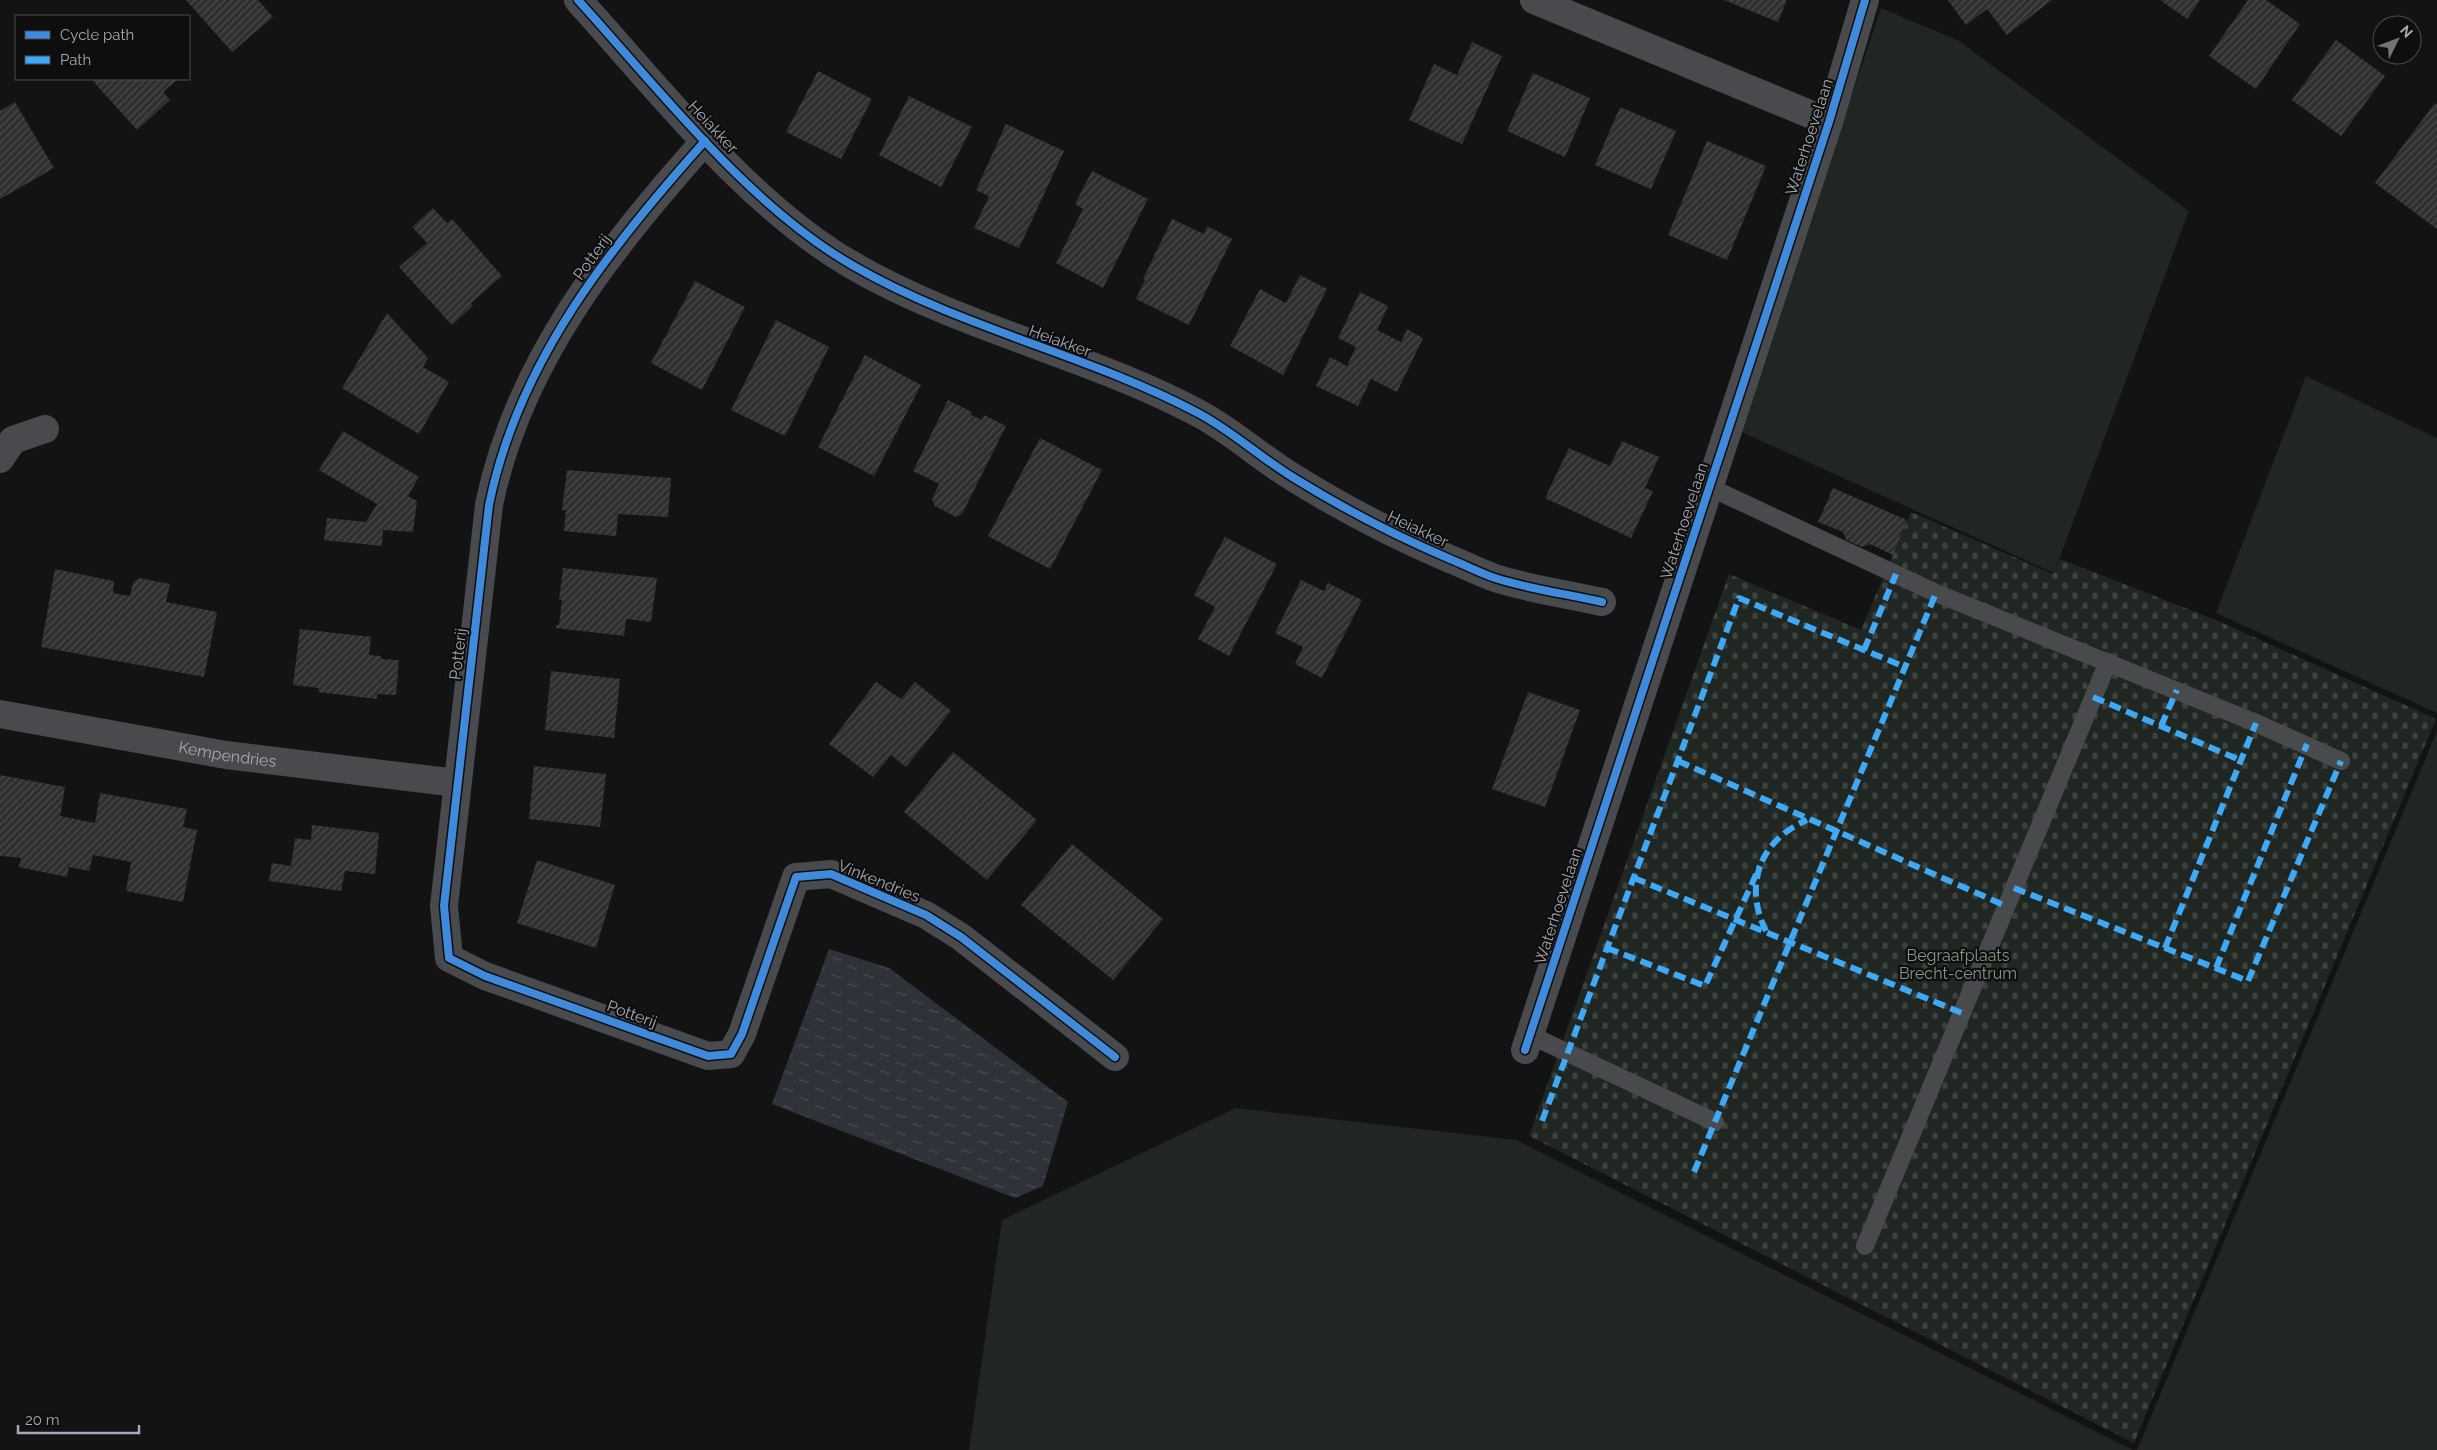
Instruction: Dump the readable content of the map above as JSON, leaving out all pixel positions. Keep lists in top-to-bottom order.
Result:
{
  "streets": {
    "street": [
      "Heiakker",
      "Waterhoevelaan",
      "Potterij",
      "Kempendries",
      "Vinkendries"
    ]
  },
  "crossings": [
    ["Heiakker", "Potterij"],
    ["Potterij", "Kempendries"],
    ["Potterij", "Vinkendries"]
  ],
  "parks": ["Begraafplaats Brecht-centrum"],
  "legend": ["Cycle path", "Path"],
  "scale_bar": "20 m",
  "north": "top right"
}
